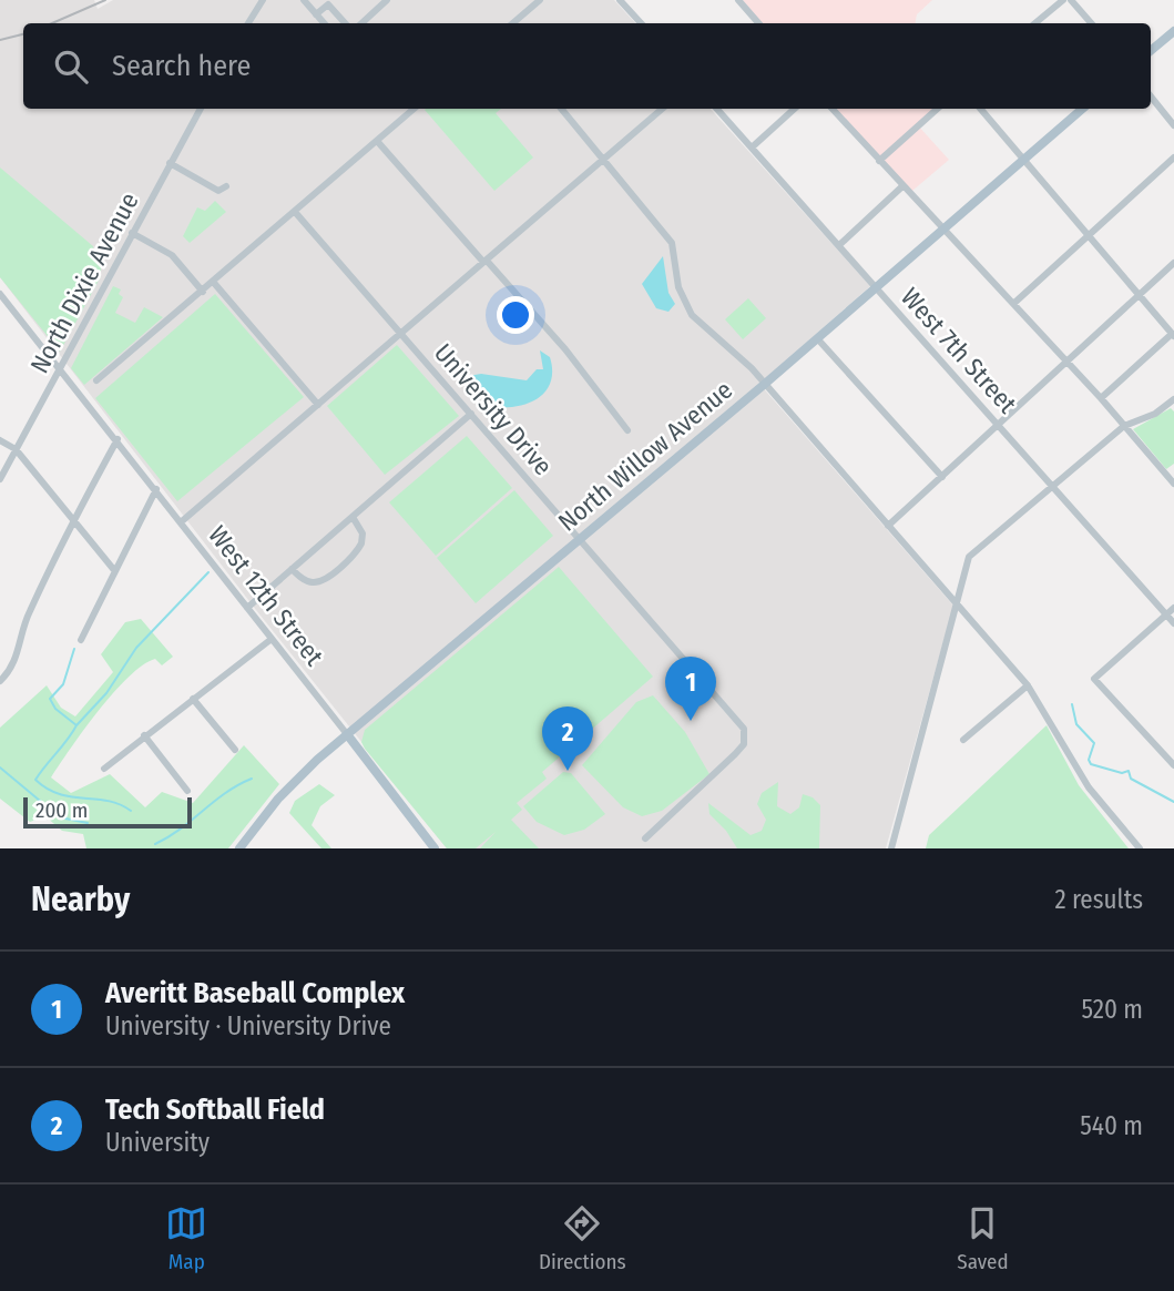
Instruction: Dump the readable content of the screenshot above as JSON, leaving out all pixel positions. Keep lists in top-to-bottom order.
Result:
{
  "streets": {
    "main road": ["North Willow Avenue", "West 12th Street"],
    "street": ["North Dixie Avenue", "West 7th Street", "University Drive"]
  },
  "crossings": [
    ["North Dixie Avenue", "West 12th Street"],
    ["West 7th Street", "North Willow Avenue"],
    ["University Drive", "North Willow Avenue"],
    ["North Willow Avenue", "West 12th Street"]
  ],
  "scale_bar": "200 m",
  "page": {
    "search": "Search here",
    "pins": ["1", "2"],
    "scale": "200 m",
    "heading": ["Nearby", "2 results"],
    "list": [
      {
        "mark": "1",
        "name": "Averitt Baseball Complex",
        "note": "University · University Drive",
        "value": "520 m"
      },
      {
        "mark": "2",
        "name": "Tech Softball Field",
        "note": "University",
        "value": "540 m"
      }
    ],
    "nav": ["Map", "Directions", "Saved"]
  }
}
